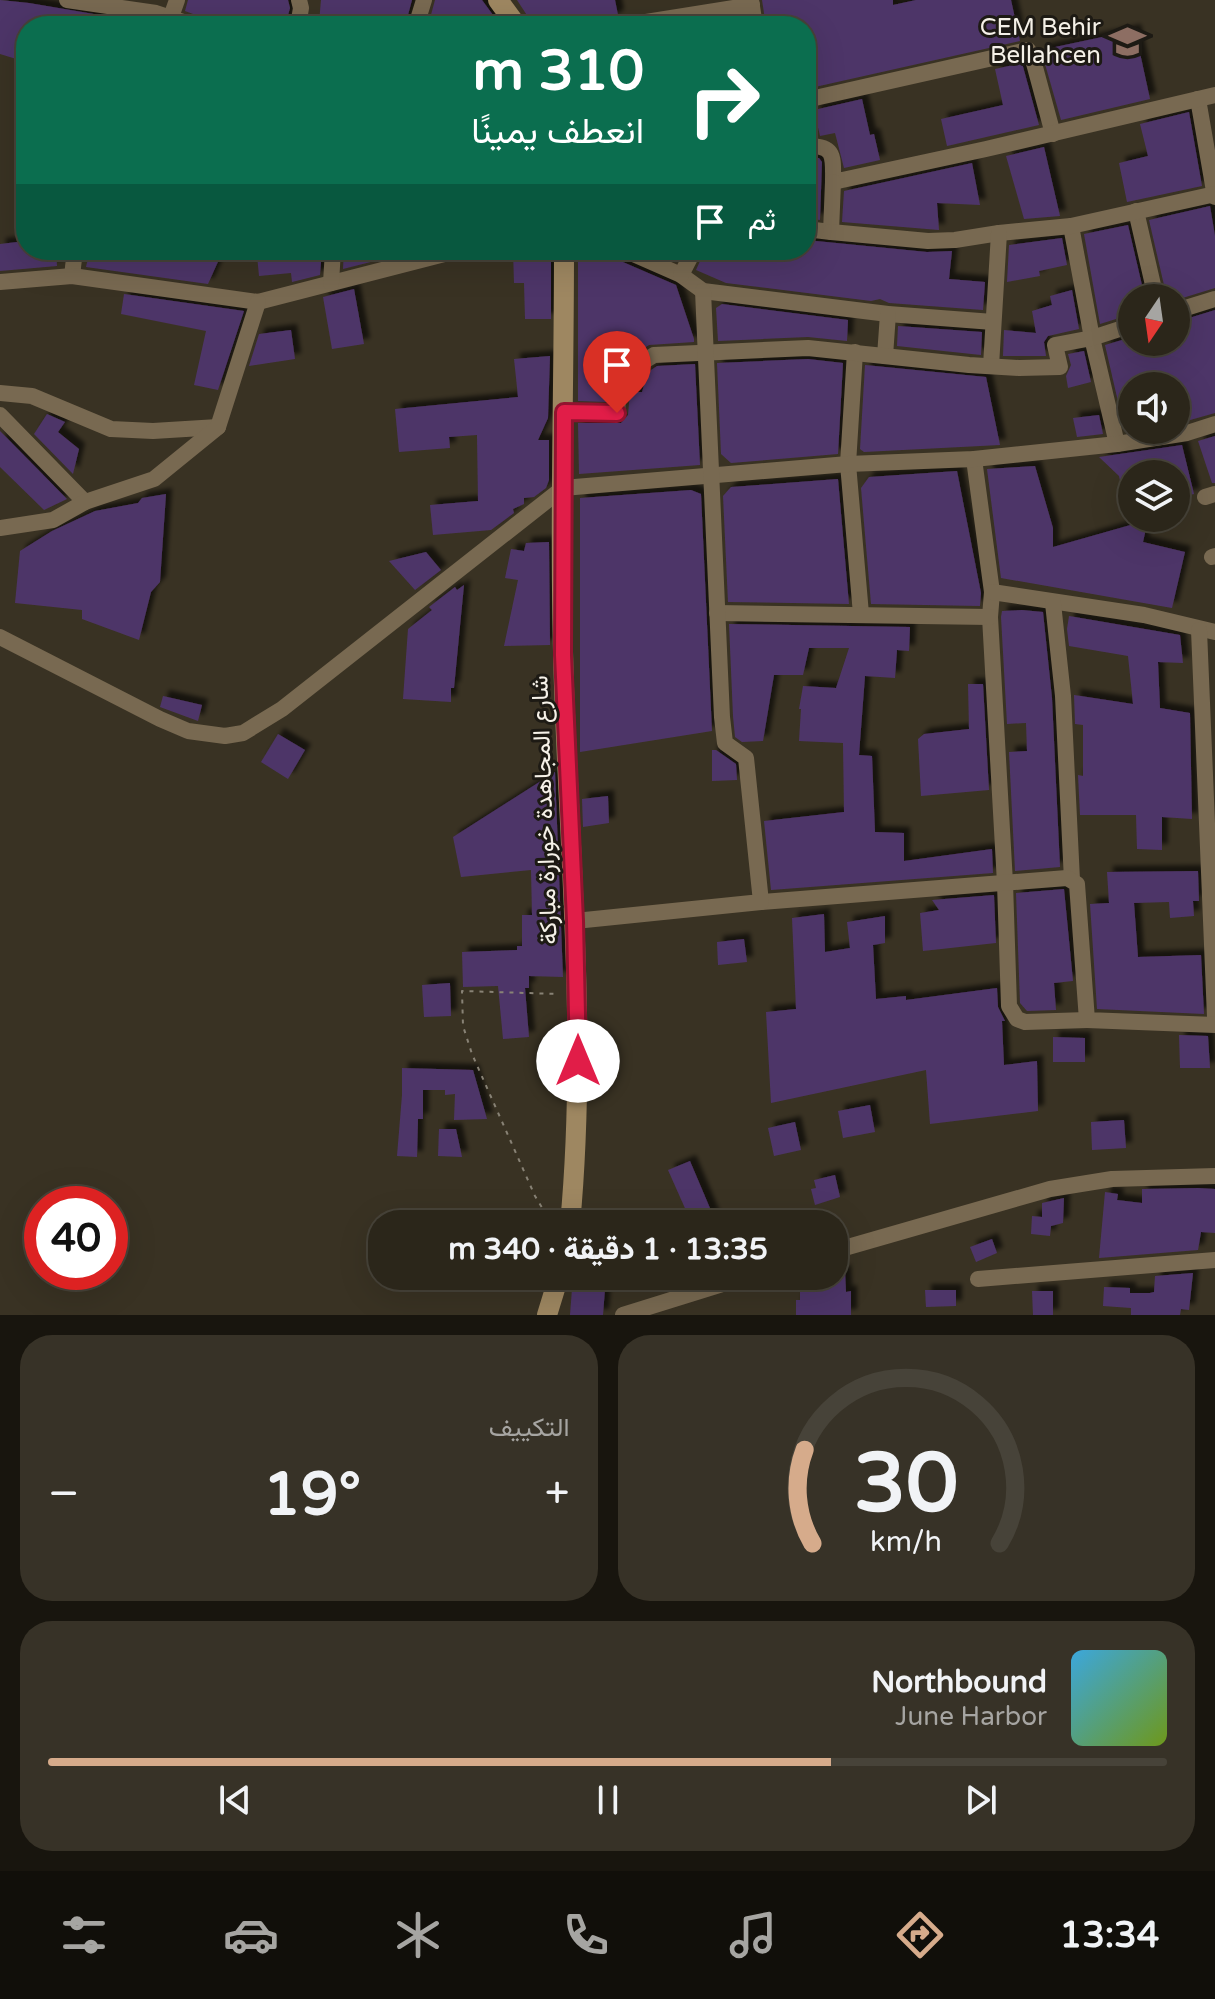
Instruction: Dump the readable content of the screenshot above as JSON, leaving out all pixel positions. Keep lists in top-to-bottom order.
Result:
{
  "streets": {
    "street": ["شارع المجاهدة خورارة مباركة"]
  },
  "places": {
    "school or university": ["CEM Behir Bellahcen"]
  },
  "north": "bottom",
  "page": {
    "turn": ["310 m", "انعطف يمينًا"],
    "then": "ثم",
    "limit": "40",
    "trip": "13:35 · 1 دقيقة · 340 m",
    "tile": "التكييف",
    "heat": ["−", "19°", "+"],
    "song": ["Northbound", "June Harbor"],
    "tabs": "13:34",
    "gauge": ["30", "km/h"]
  }
}
